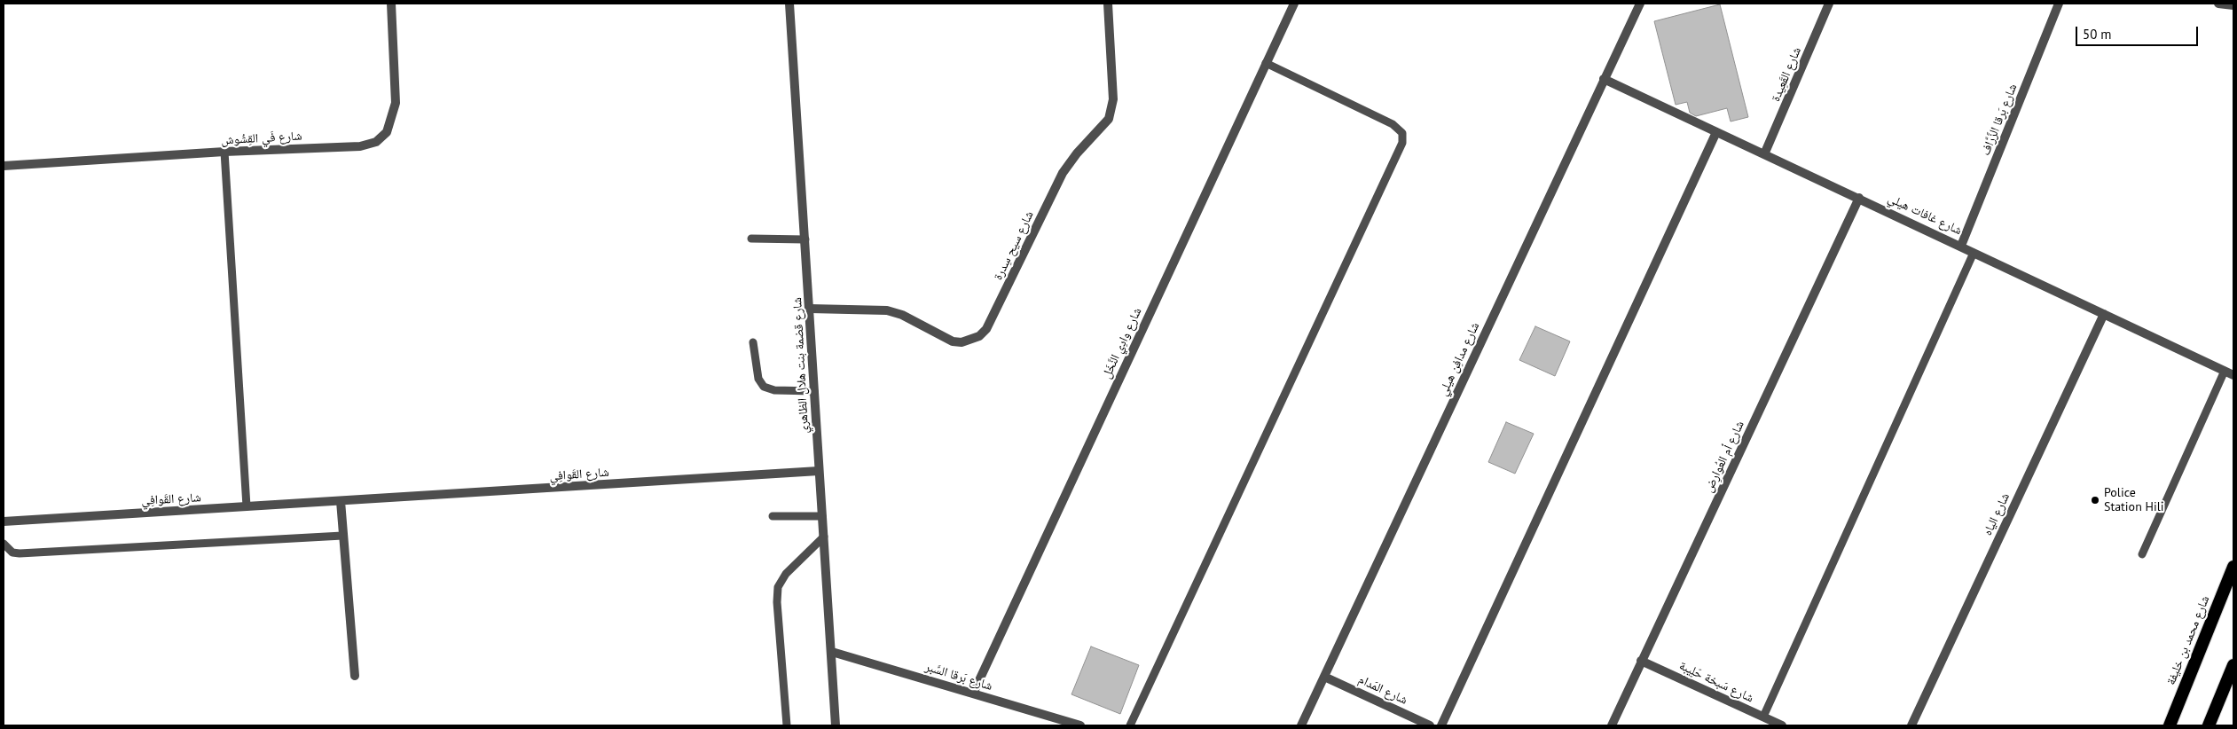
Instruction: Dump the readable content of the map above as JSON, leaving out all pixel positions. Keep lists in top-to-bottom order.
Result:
{
  "streets": {
    "highway": ["شارع محمد بن خليفة"],
    "street": [
      "شارع القَعِيدة",
      "شارع بَرقا الزَّرَّاف",
      "شارع فَي القِشُوش",
      "شارع غافات هيلي",
      "شارع سيح سِدرة",
      "شارع وادِي النَّخَل",
      "شارع مدافِن هيلي",
      "شارع قضمة بنت هلال الظاهري",
      "شارع أم العُوارِض",
      "شارع القَوافِي",
      "شارع الياه",
      "شارع بَرقا السَّبر",
      "شارع سَبخة حَلِيبة",
      "شارع المَدام"
    ]
  },
  "crossings": [
    ["شارع القَعِيدة", "شارع غافات هيلي"],
    ["شارع بَرقا الزَّرَّاف", "شارع غافات هيلي"],
    ["شارع غافات هيلي", "شارع مدافِن هيلي"],
    ["شارع غافات هيلي", "شارع أم العُوارِض"],
    ["شارع غافات هيلي", "شارع الياه"],
    ["شارع سيح سِدرة", "شارع قضمة بنت هلال الظاهري"],
    ["شارع وادِي النَّخَل", "شارع بَرقا السَّبر"],
    ["شارع مدافِن هيلي", "شارع المَدام"],
    ["شارع قضمة بنت هلال الظاهري", "شارع القَوافِي"],
    ["شارع قضمة بنت هلال الظاهري", "شارع بَرقا السَّبر"],
    ["شارع أم العُوارِض", "شارع سَبخة حَلِيبة"]
  ],
  "places": ["Police Station Hili"],
  "scale_bar": "50 m"
}
